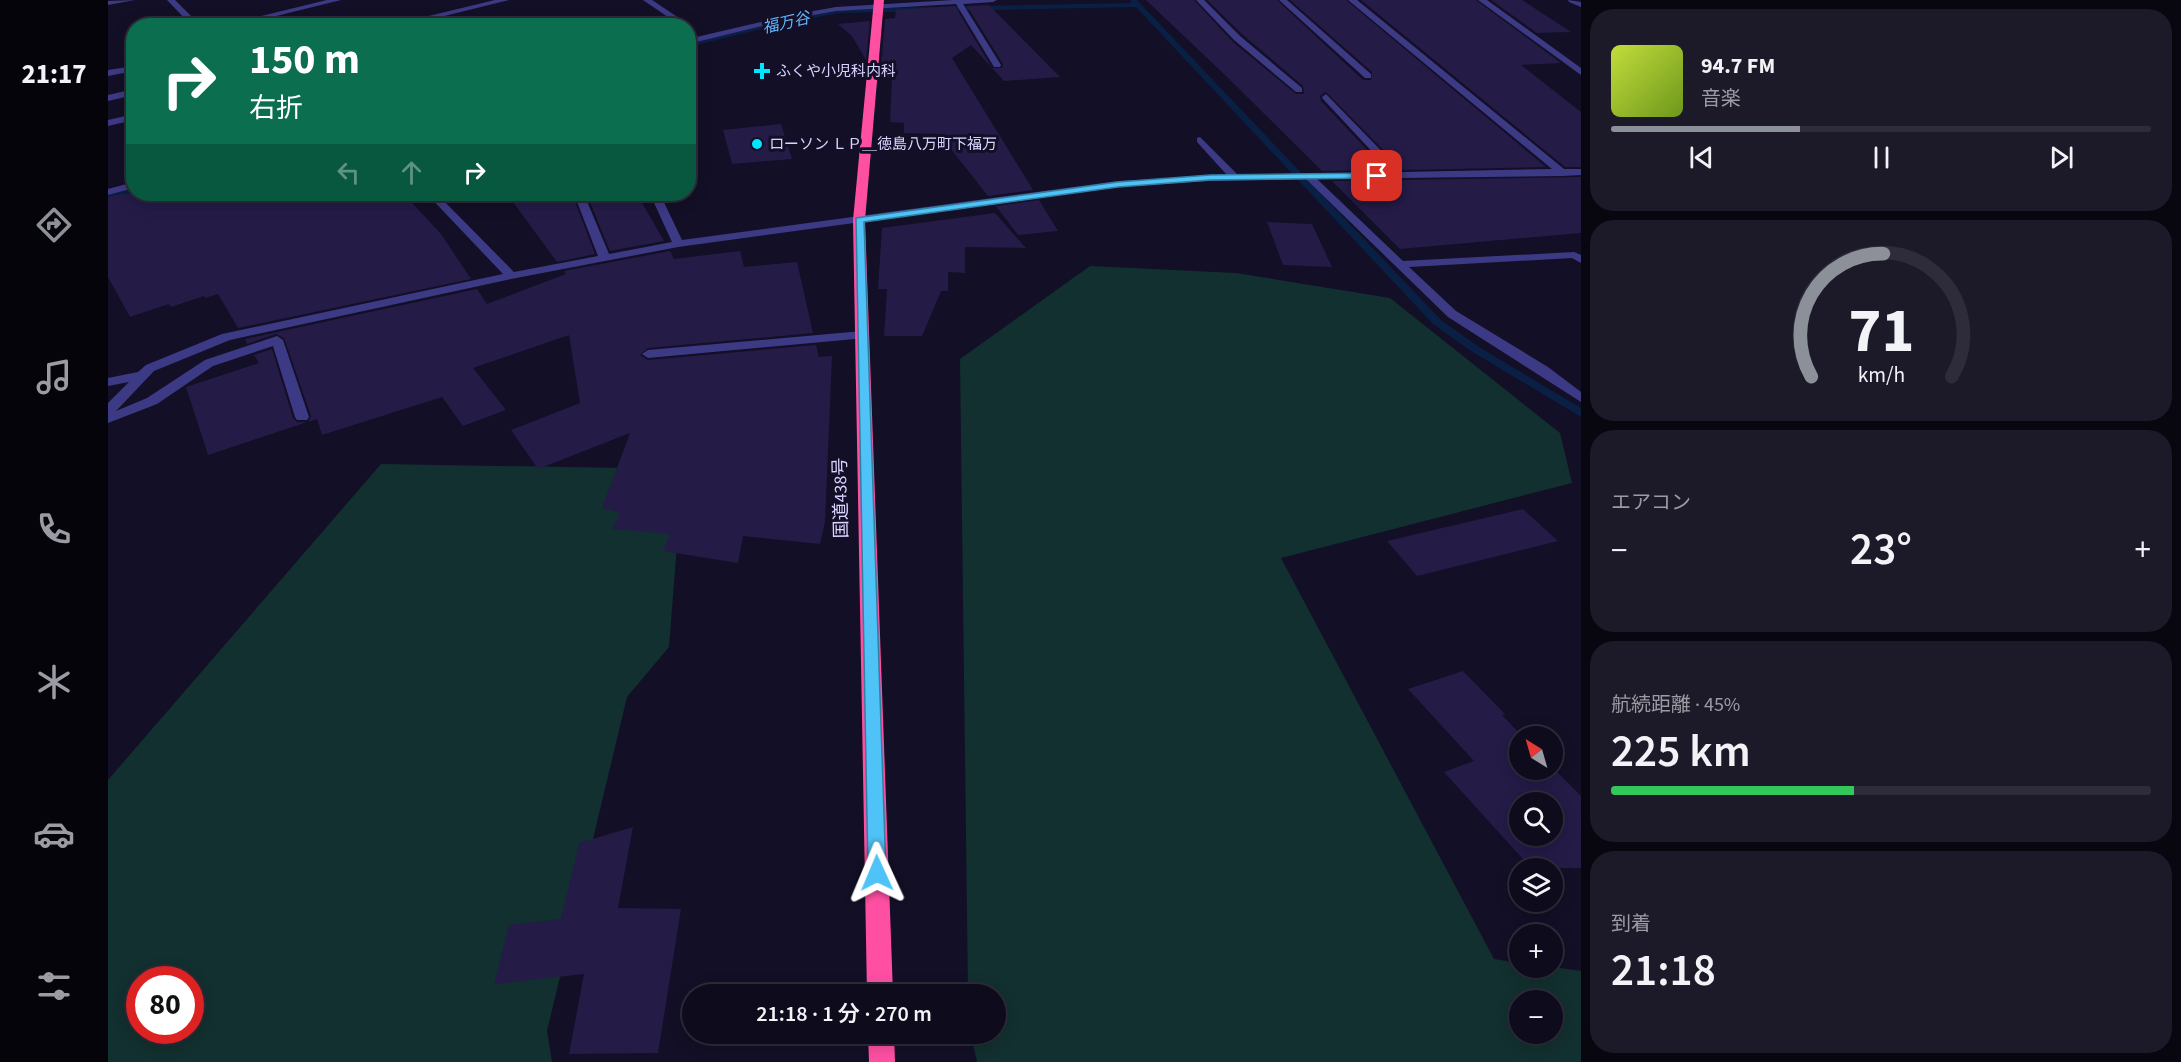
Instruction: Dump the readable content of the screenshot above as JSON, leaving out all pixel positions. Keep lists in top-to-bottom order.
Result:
{
  "streets": {
    "highway": ["国道438号"]
  },
  "water": ["福万谷"],
  "places": {
    "health": ["ふくや小児科内科"],
    "other": ["ローソン ＬＰ＿徳島八万町下福万"]
  },
  "north": "top left",
  "page": {
    "tabs": "21:17",
    "turn": ["150 m", "右折"],
    "song": ["94.7 FM", "音楽"],
    "tile": [
      "エアコン",
      ["航続距離 · 45%", "225 km"],
      ["到着", "21:18"]
    ],
    "heat": ["−", "23°", "+"],
    "map_buttons": ["+", "−"],
    "limit": "80",
    "trip": "21:18 · 1 分 · 270 m",
    "gauge": ["71", "km/h"]
  }
}
